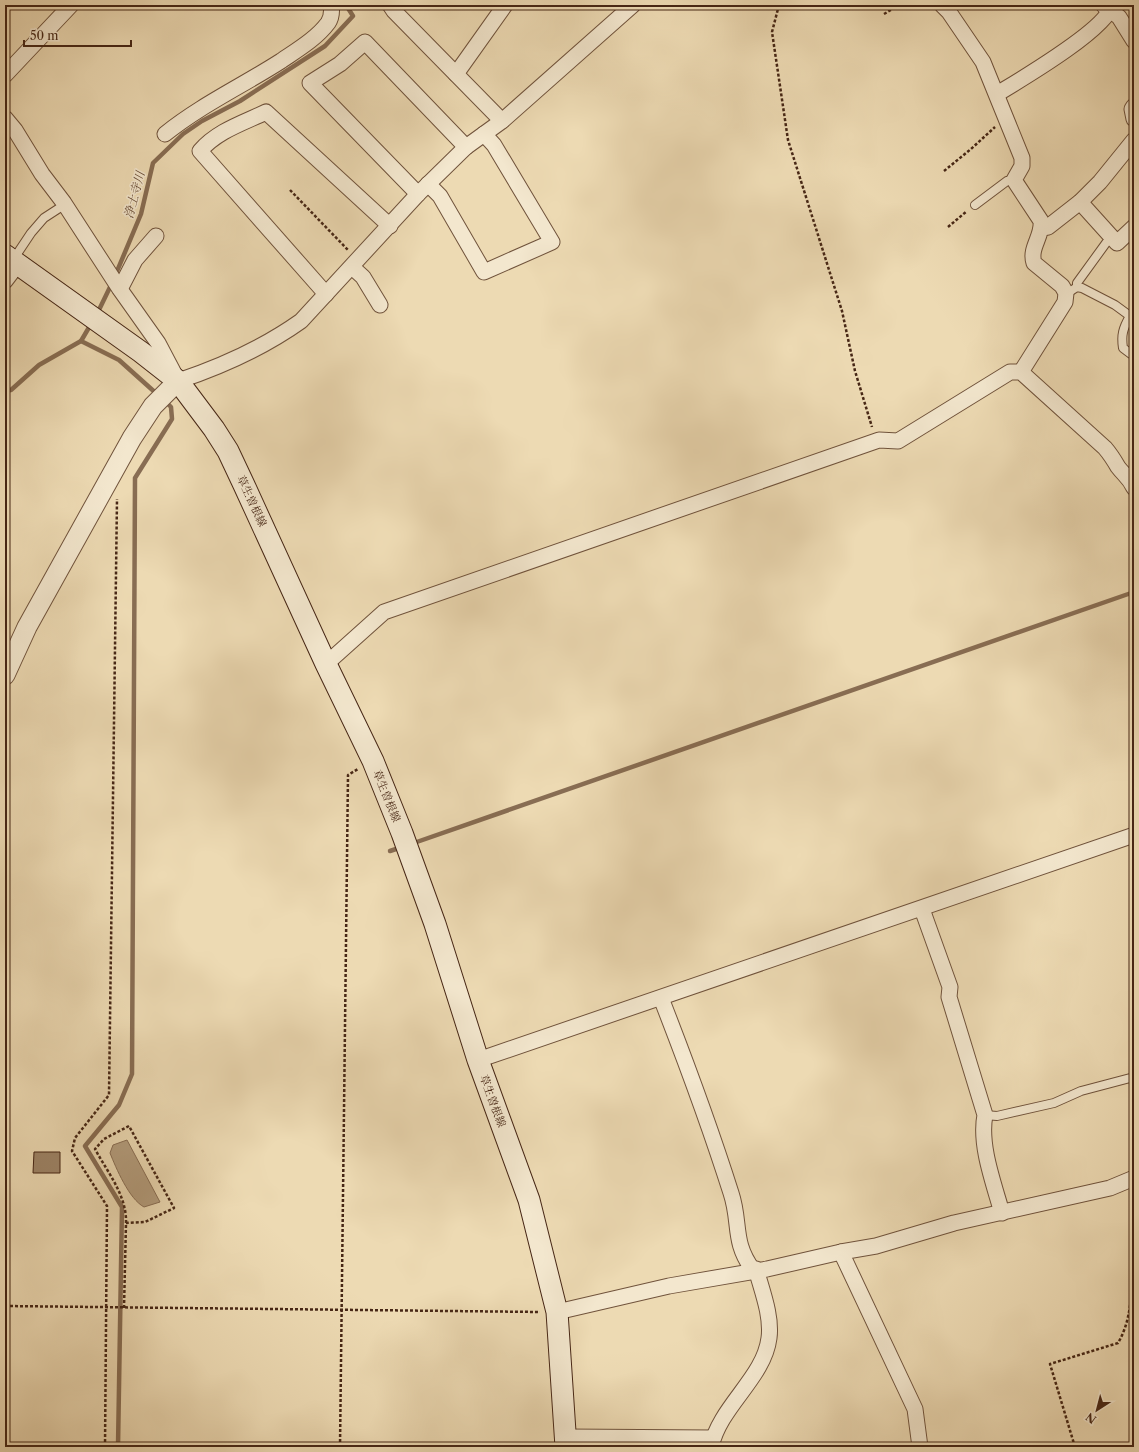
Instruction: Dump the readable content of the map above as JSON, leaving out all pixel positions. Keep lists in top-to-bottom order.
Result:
{
  "streets": {
    "main road": ["草生曽根線"]
  },
  "water": ["浄土寺川"],
  "scale_bar": "50 m",
  "north": "bottom left"
}
